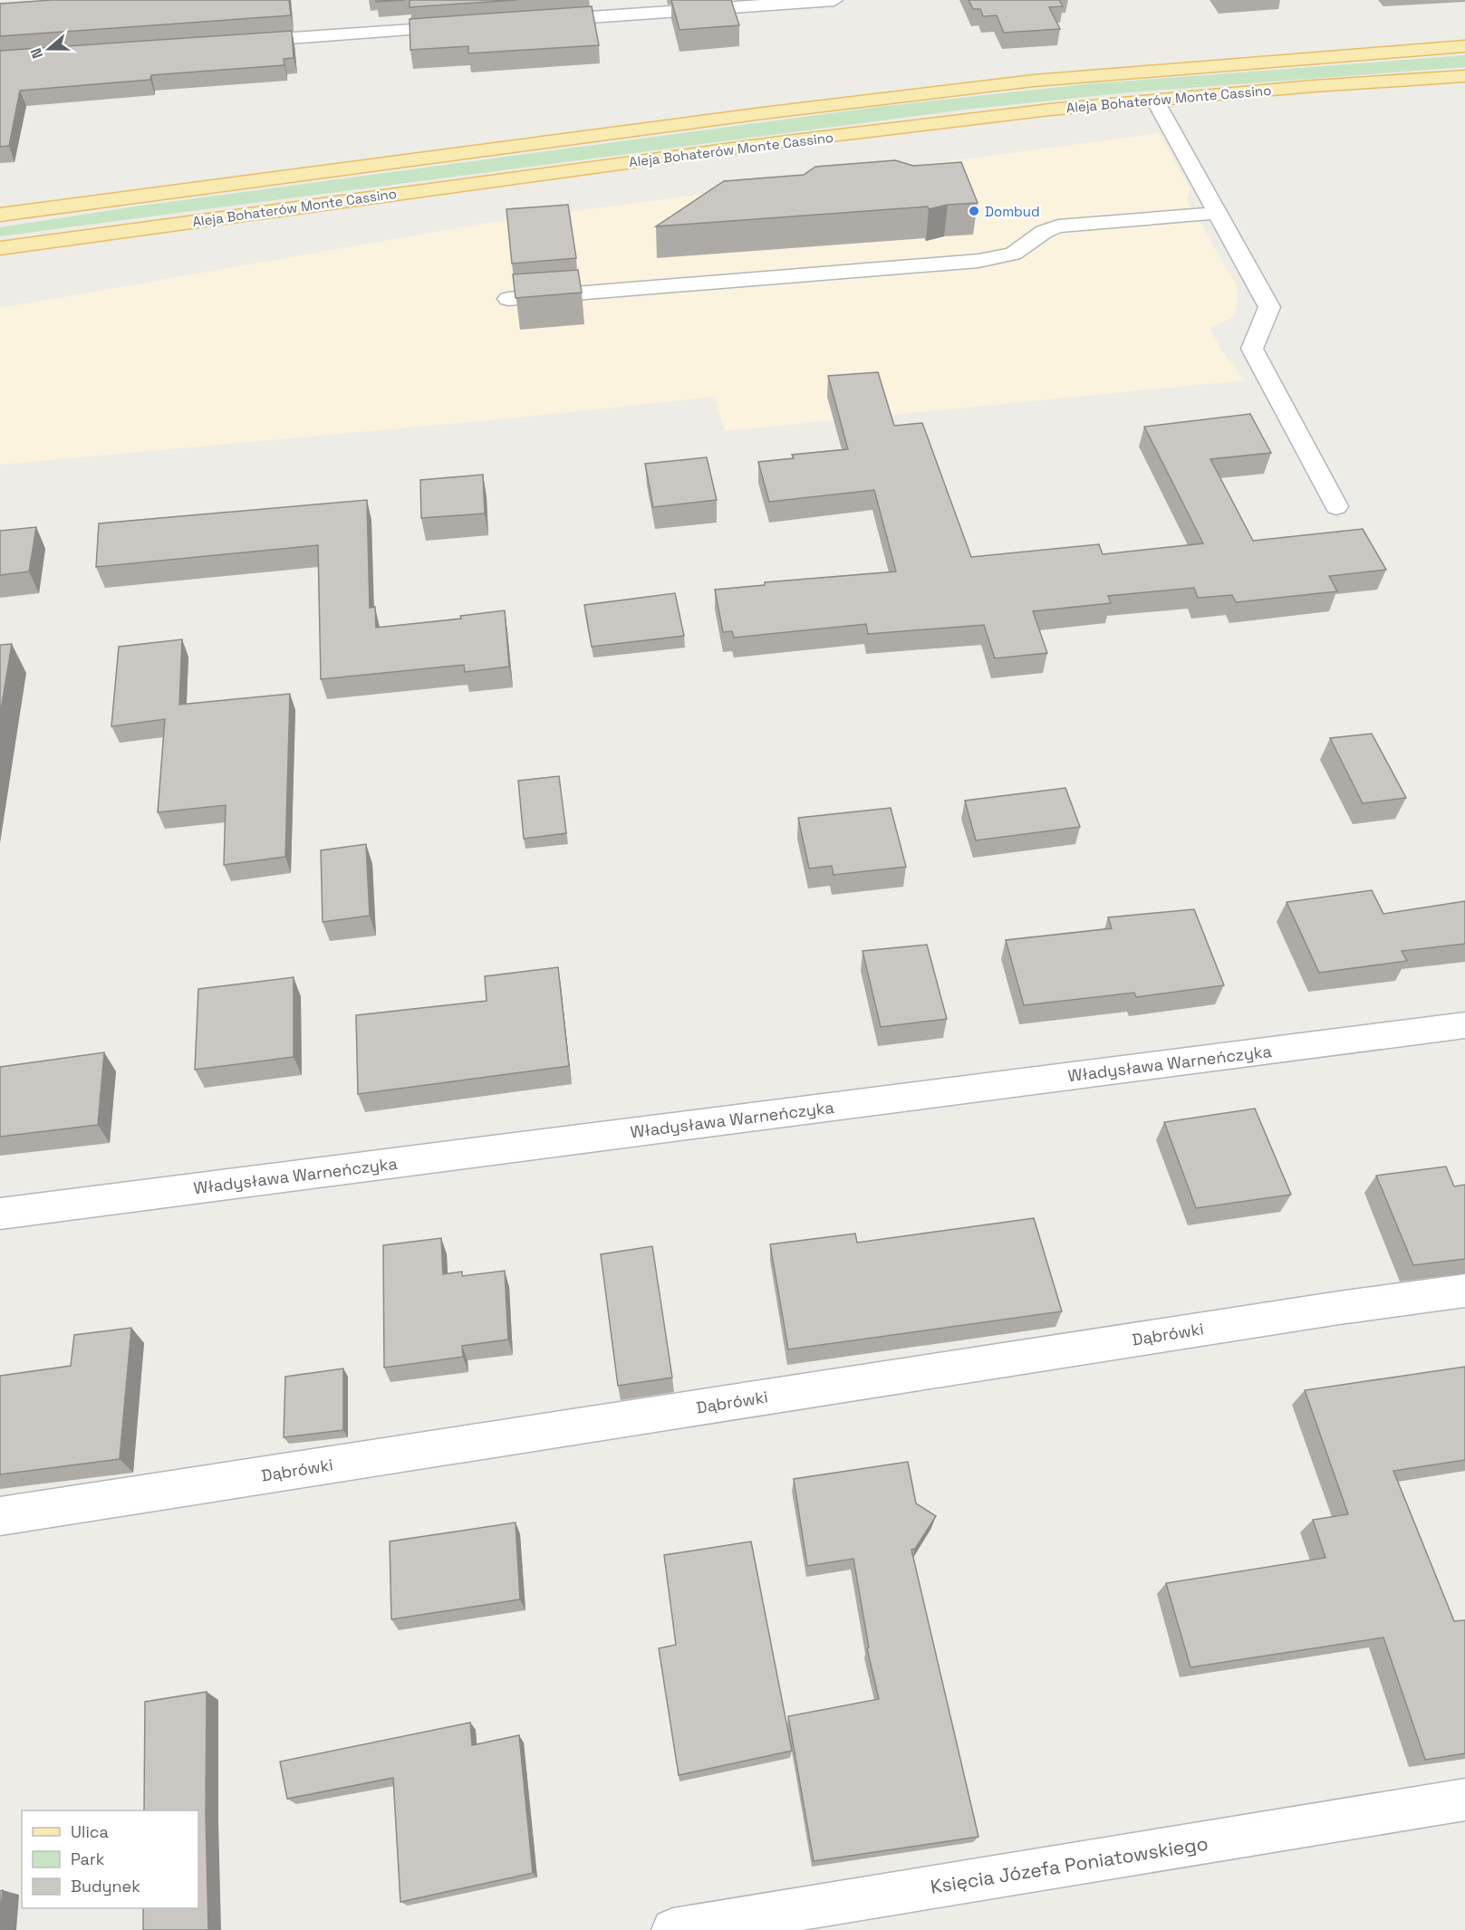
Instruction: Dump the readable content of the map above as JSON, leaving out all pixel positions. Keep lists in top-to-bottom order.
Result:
{
  "streets": {
    "main road": ["Aleja Bohaterów Monte Cassino"],
    "street": ["Władysława Warneńczyka", "Dąbrówki", "Księcia Józefa Poniatowskiego"]
  },
  "places": ["Dombud"],
  "legend": ["Ulica", "Park", "Budynek"],
  "north": "left"
}
